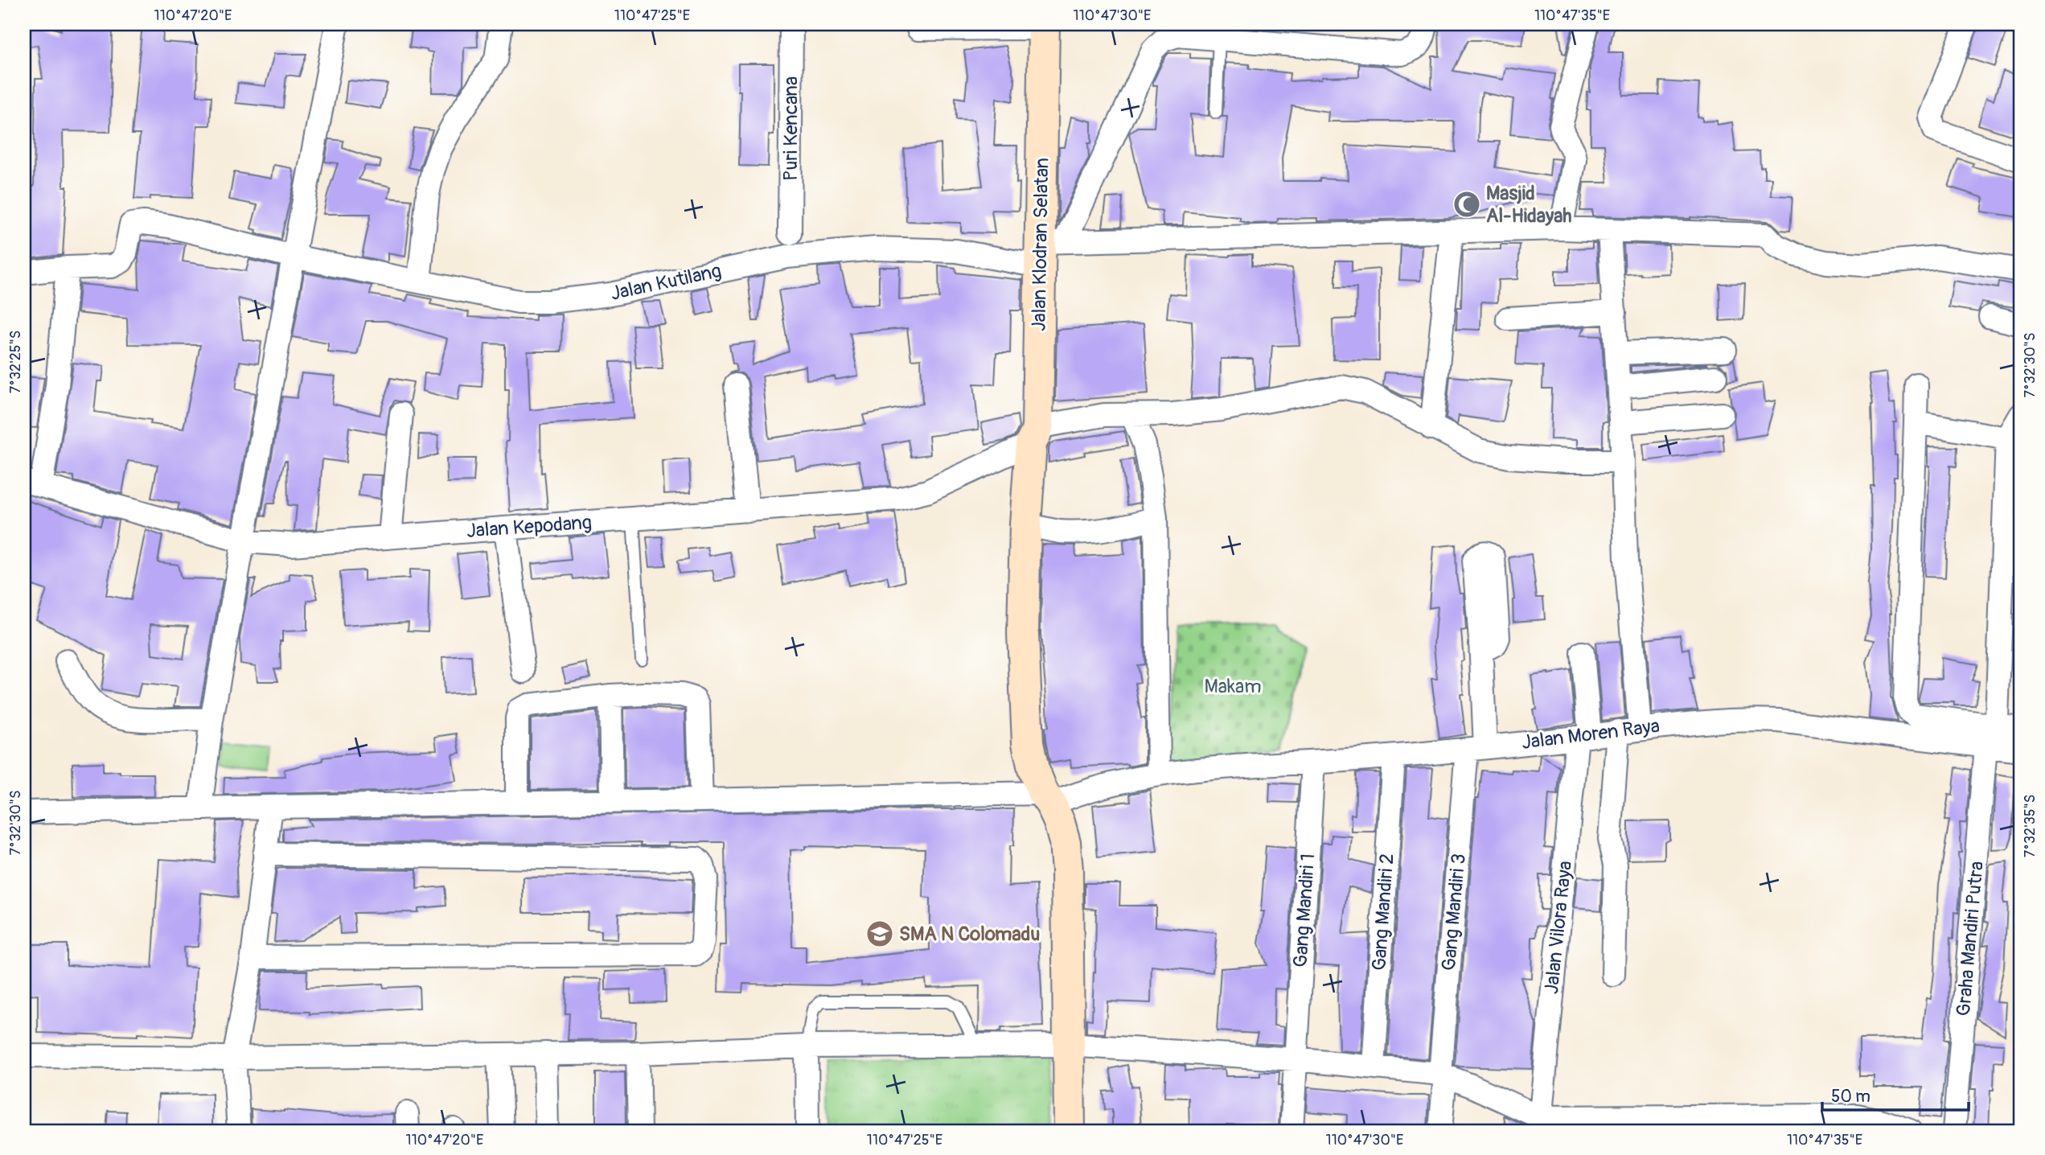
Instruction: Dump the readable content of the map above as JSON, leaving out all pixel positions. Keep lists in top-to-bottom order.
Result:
{
  "streets": {
    "main road": ["Jalan Klodran Selatan"],
    "street": [
      "Puri Kencana",
      "Jalan Kutilang",
      "Jalan Kepodang",
      "Jalan Moren Raya",
      "Gang Mandiri 1",
      "Gang Mandiri 2",
      "Gang Mandiri 3",
      "Jalan Vilora Raya",
      "Graha Mandiri Putra"
    ]
  },
  "crossings": [
    ["Jalan Klodran Selatan", "Jalan Kutilang"],
    ["Jalan Klodran Selatan", "Jalan Kepodang"],
    ["Jalan Klodran Selatan", "Jalan Moren Raya"],
    ["Jalan Moren Raya", "Gang Mandiri 1"],
    ["Jalan Moren Raya", "Gang Mandiri 2"],
    ["Jalan Moren Raya", "Gang Mandiri 3"],
    ["Jalan Moren Raya", "Jalan Vilora Raya"],
    ["Jalan Moren Raya", "Graha Mandiri Putra"]
  ],
  "parks": ["Makam"],
  "places": {
    "mosque": ["Masjid Al-Hidayah"],
    "school or university": ["SMA N Colomadu"]
  },
  "scale_bar": "50 m",
  "coordinates": [
    "110°47'20\"E",
    "110°47'25\"E",
    "110°47'30\"E",
    "110°47'35\"E",
    "7°32'25\"S",
    "7°32'30\"S",
    "7°32'35\"S"
  ]
}
